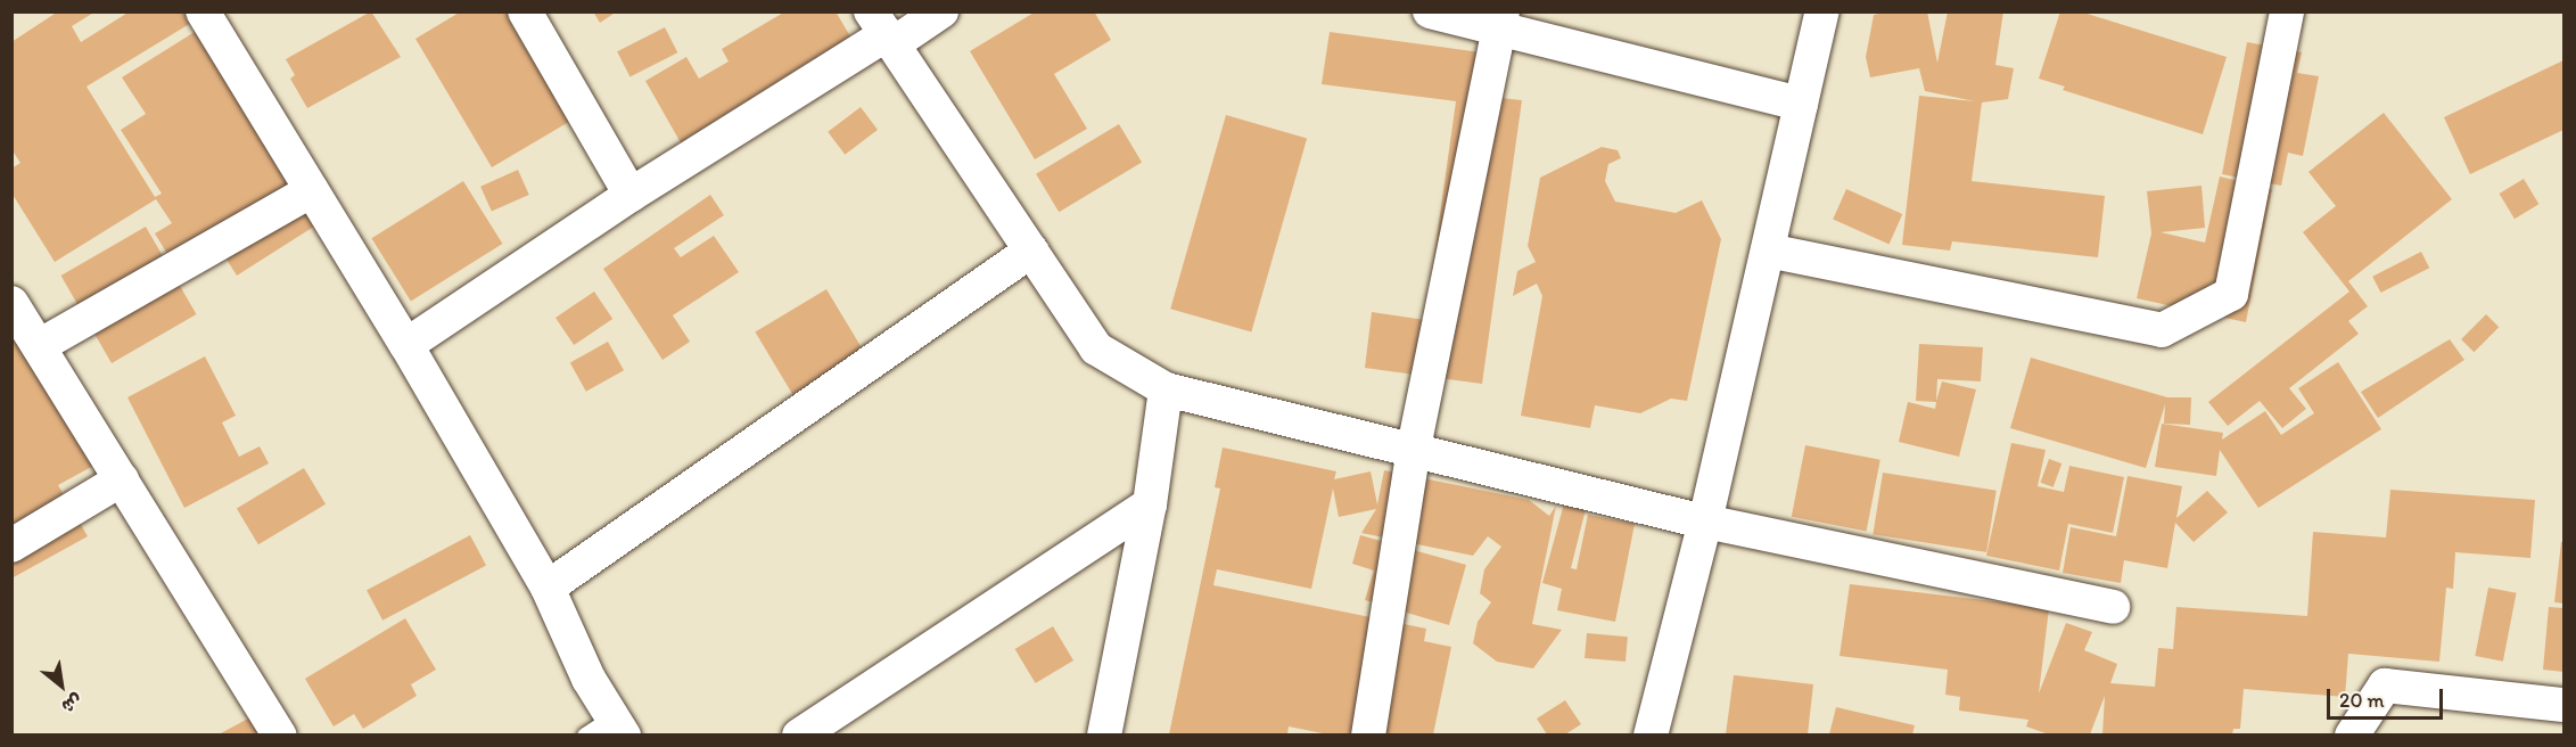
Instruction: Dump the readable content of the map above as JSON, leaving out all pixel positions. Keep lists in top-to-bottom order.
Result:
{
  "scale_bar": "20 m",
  "north": "bottom right"
}
